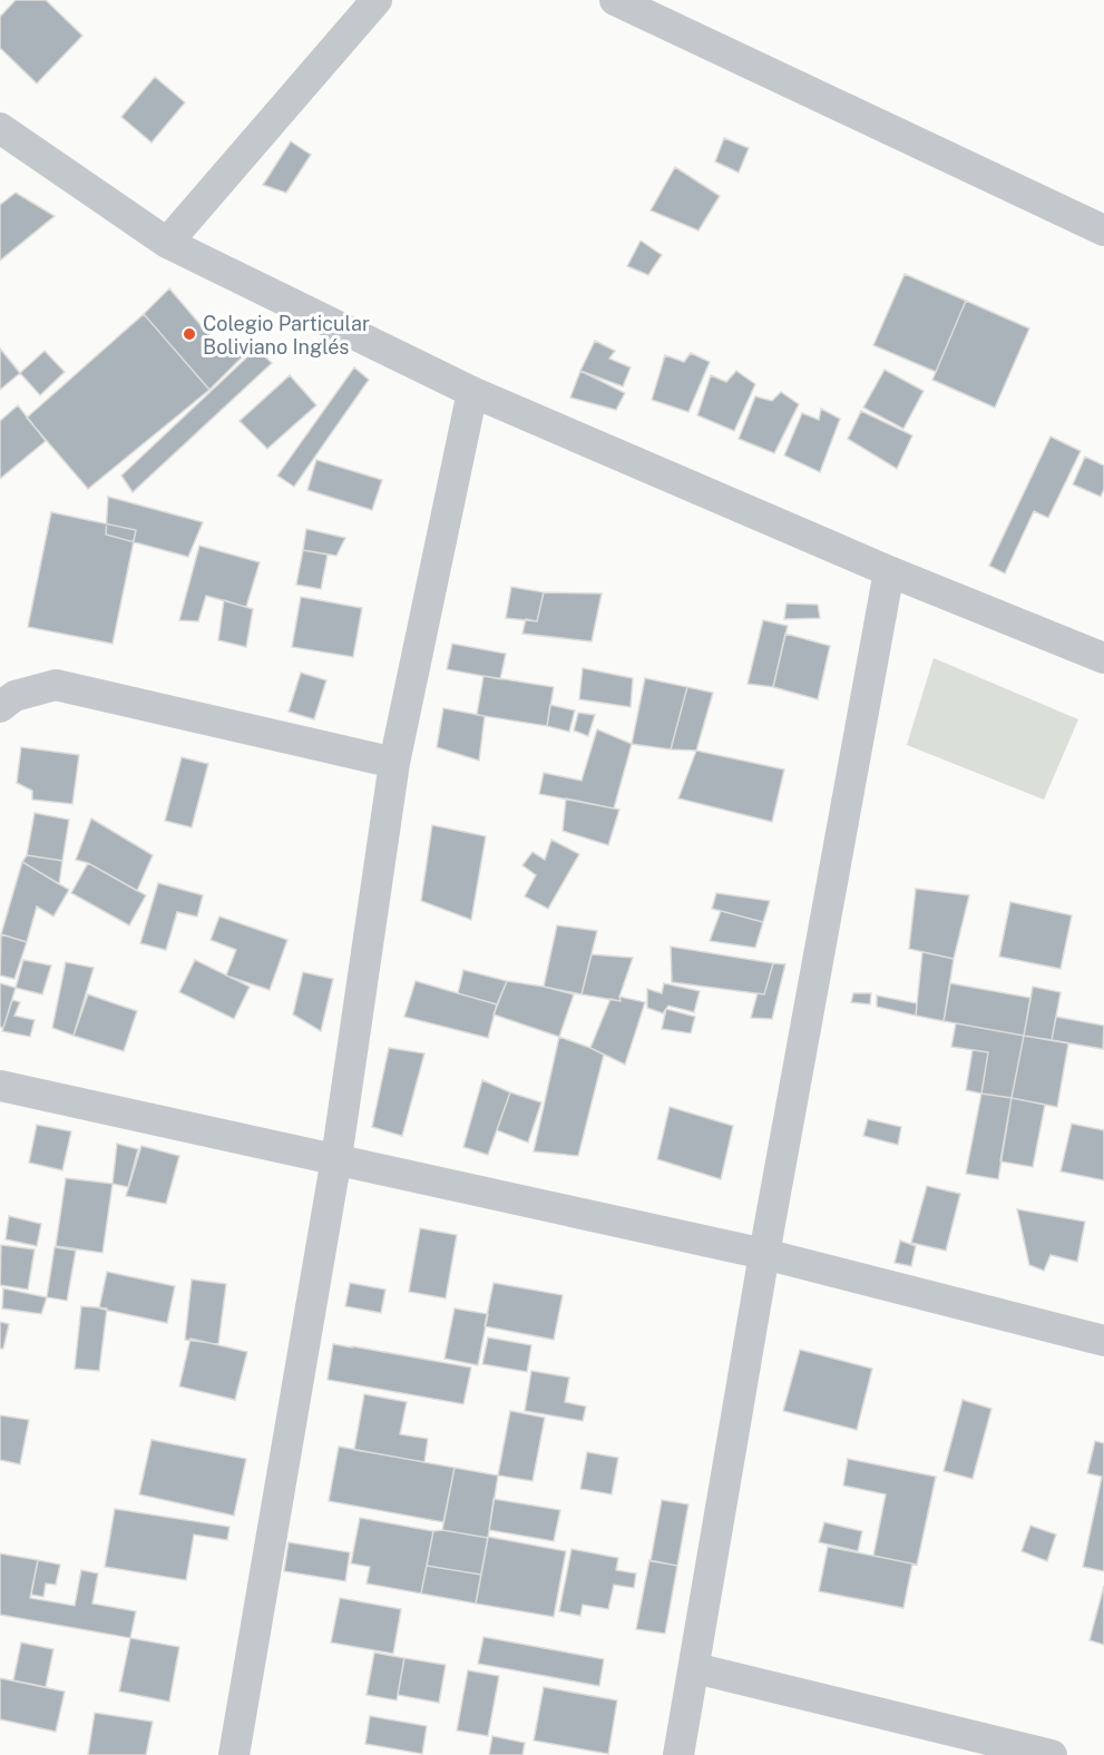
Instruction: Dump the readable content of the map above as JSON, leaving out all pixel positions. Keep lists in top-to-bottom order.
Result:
{
  "places": ["Colegio Particular Boliviano Inglés"]
}
